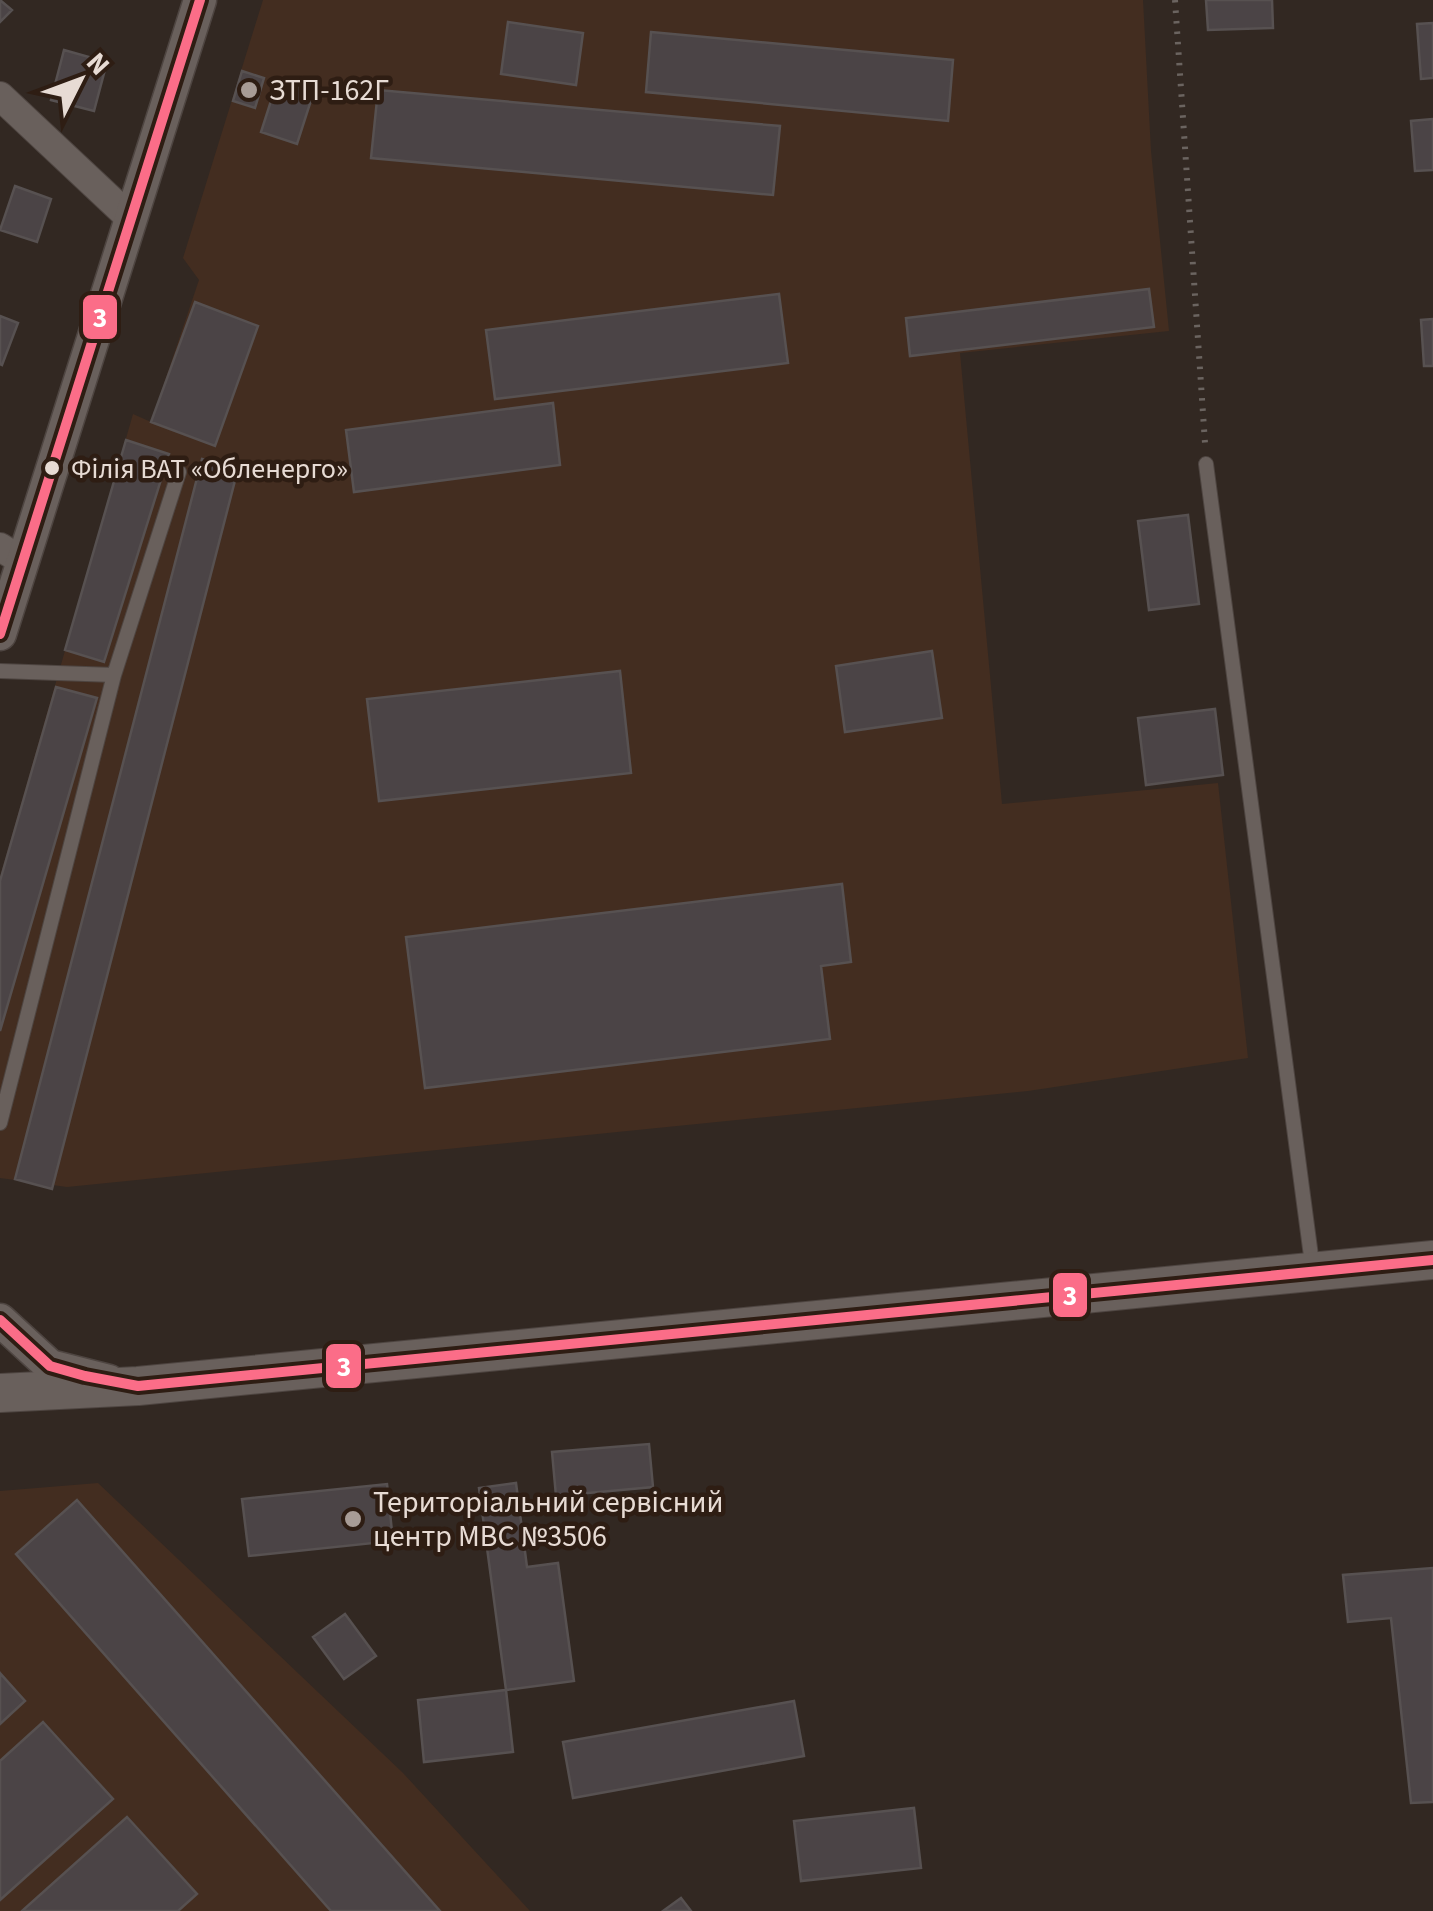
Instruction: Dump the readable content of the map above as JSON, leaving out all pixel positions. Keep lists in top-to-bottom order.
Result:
{
  "places": ["ЗТП-162Г", "Філія ВАТ «Обленерго»", "Територіальний сервісний центр МВС №3506"],
  "lines": ["transit line 3"],
  "north": "top right"
}
